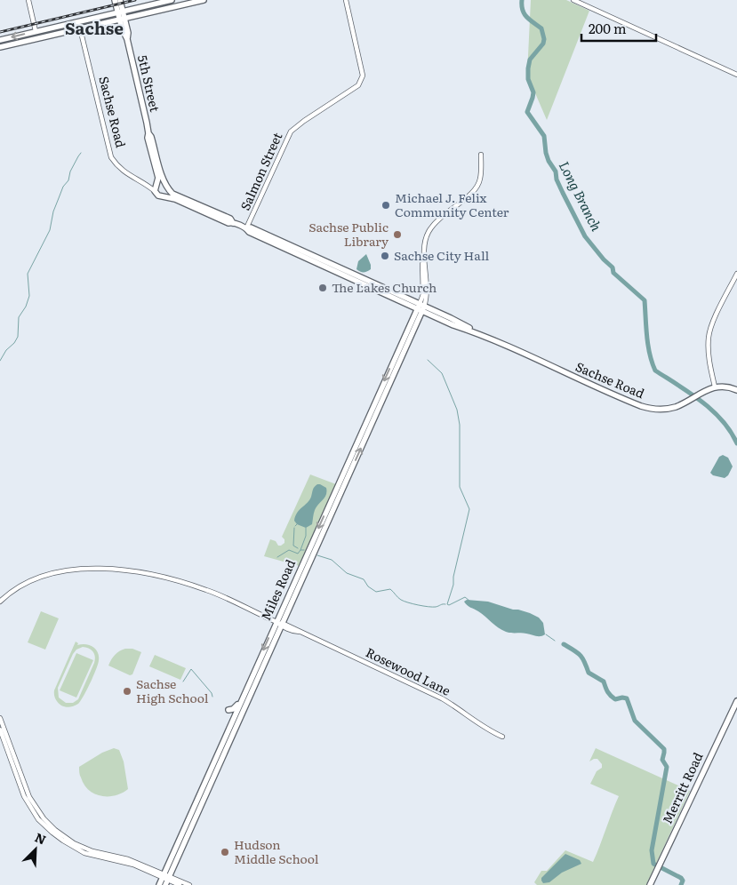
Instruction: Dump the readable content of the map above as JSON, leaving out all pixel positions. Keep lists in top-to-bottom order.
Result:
{
  "streets": {
    "main road": [
      "5th Street",
      "Sachse Road",
      "Miles Road",
      "Merritt Road"
    ],
    "street": ["Salmon Street", "Rosewood Lane"]
  },
  "crossings": [
    ["5th Street", "Sachse Road"],
    ["Sachse Road", "Salmon Street"],
    ["Sachse Road", "Miles Road"],
    ["Miles Road", "Rosewood Lane"]
  ],
  "districts": ["Sachse"],
  "water": ["Long Branch"],
  "places": [
    "Michael J. Felix Community Center",
    "Sachse Public Library",
    "Sachse City Hall",
    "The Lakes Church",
    "Sachse High School",
    "Hudson Middle School"
  ],
  "scale_bar": "200 m",
  "north": "top right"
}
